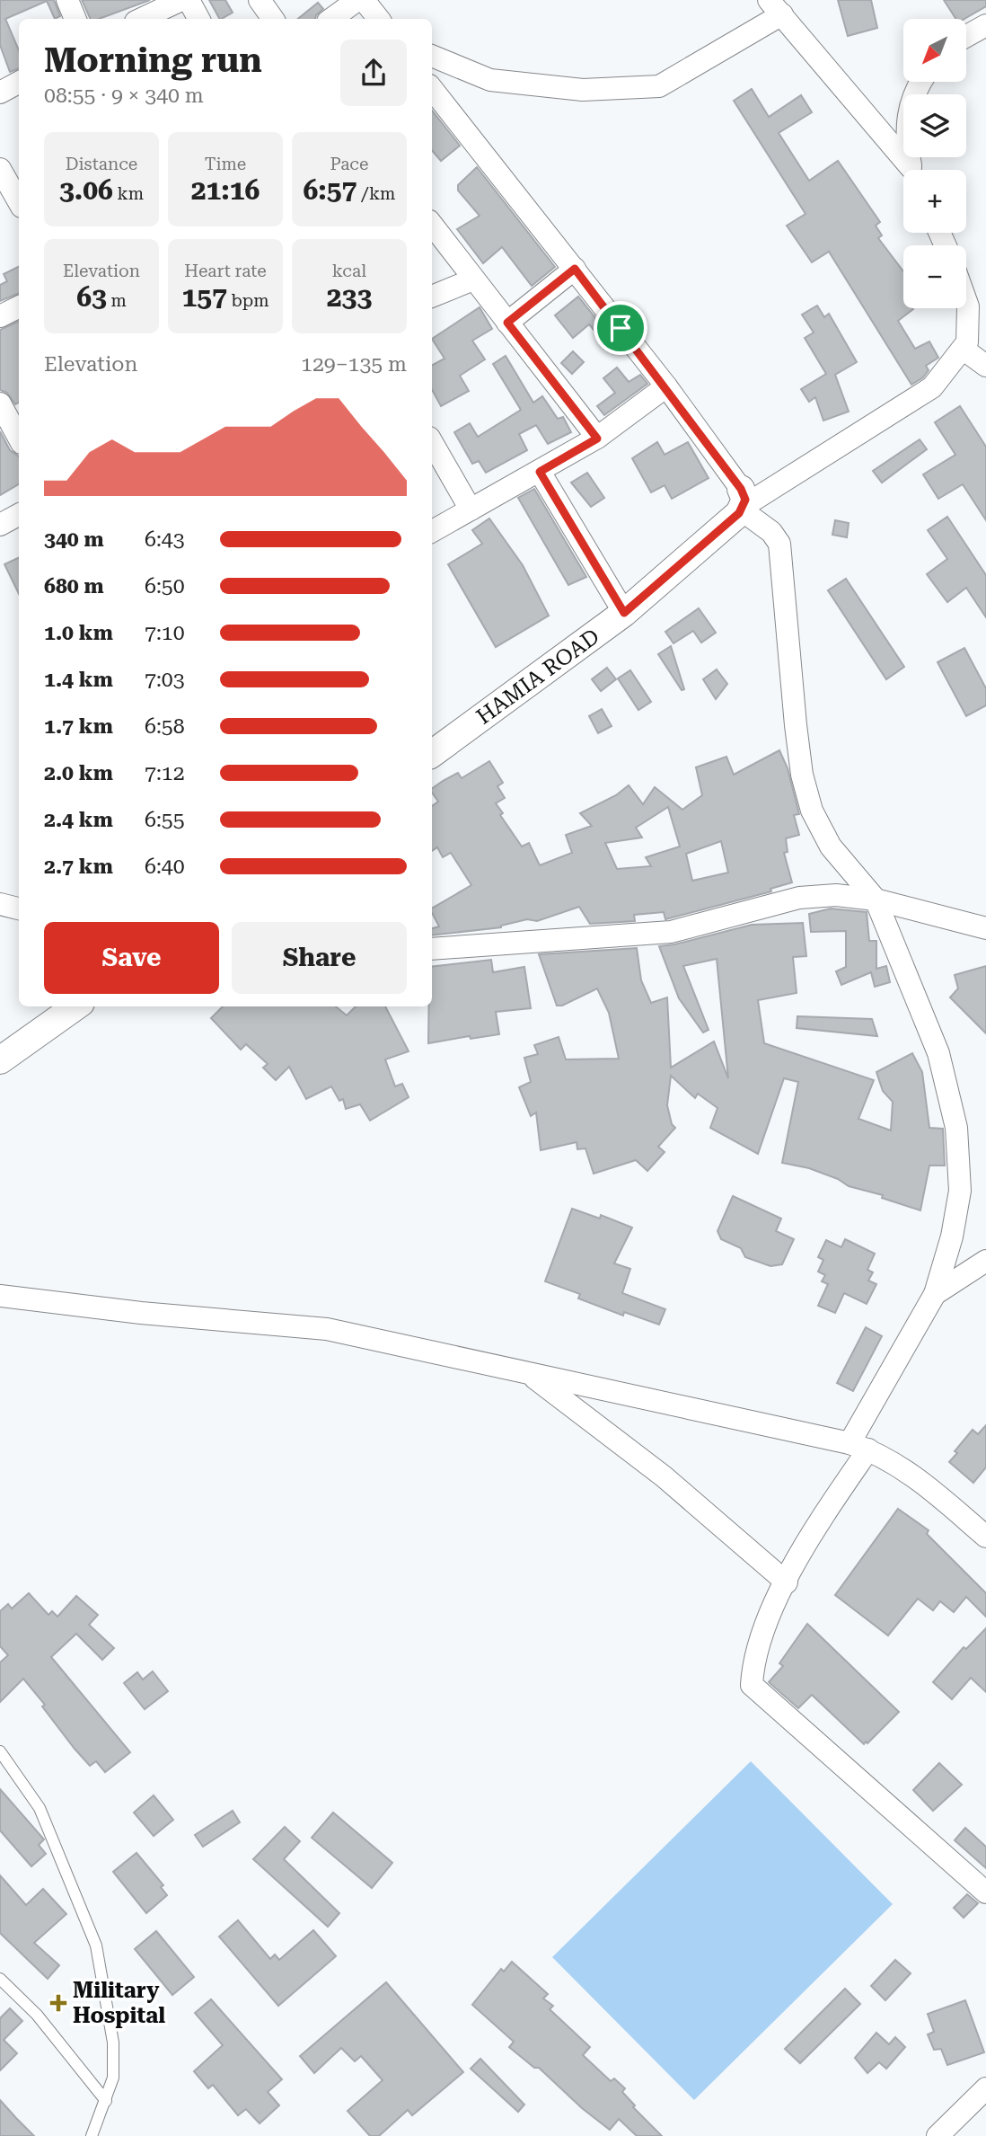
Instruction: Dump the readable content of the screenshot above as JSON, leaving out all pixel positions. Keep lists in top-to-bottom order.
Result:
{
  "streets": {
    "street": ["HAMIA ROAD"]
  },
  "places": {
    "health": ["Military Hospital"]
  },
  "north": "bottom left",
  "page": {
    "map_buttons": ["+", "−"],
    "heading": ["Morning run", "08:55 · 9 × 340 m"],
    "stats": [
      ["Distance", "3.06 km"],
      ["Time", "21:16"],
      ["Pace", "6:57 /km"],
      ["Elevation", "63 m"],
      ["Heart rate", "157 bpm"],
      ["kcal", "233"]
    ],
    "chart": ["Elevation", "129–135 m"],
    "list": [
      {
        "name": "340 m",
        "note": "6:43"
      },
      {
        "name": "680 m",
        "note": "6:50"
      },
      {
        "name": "1.0 km",
        "note": "7:10"
      },
      {
        "name": "1.4 km",
        "note": "7:03"
      },
      {
        "name": "1.7 km",
        "note": "6:58"
      },
      {
        "name": "2.0 km",
        "note": "7:12"
      },
      {
        "name": "2.4 km",
        "note": "6:55"
      },
      {
        "name": "2.7 km",
        "note": "6:40"
      }
    ],
    "buttons": ["Save", "Share"]
  }
}
